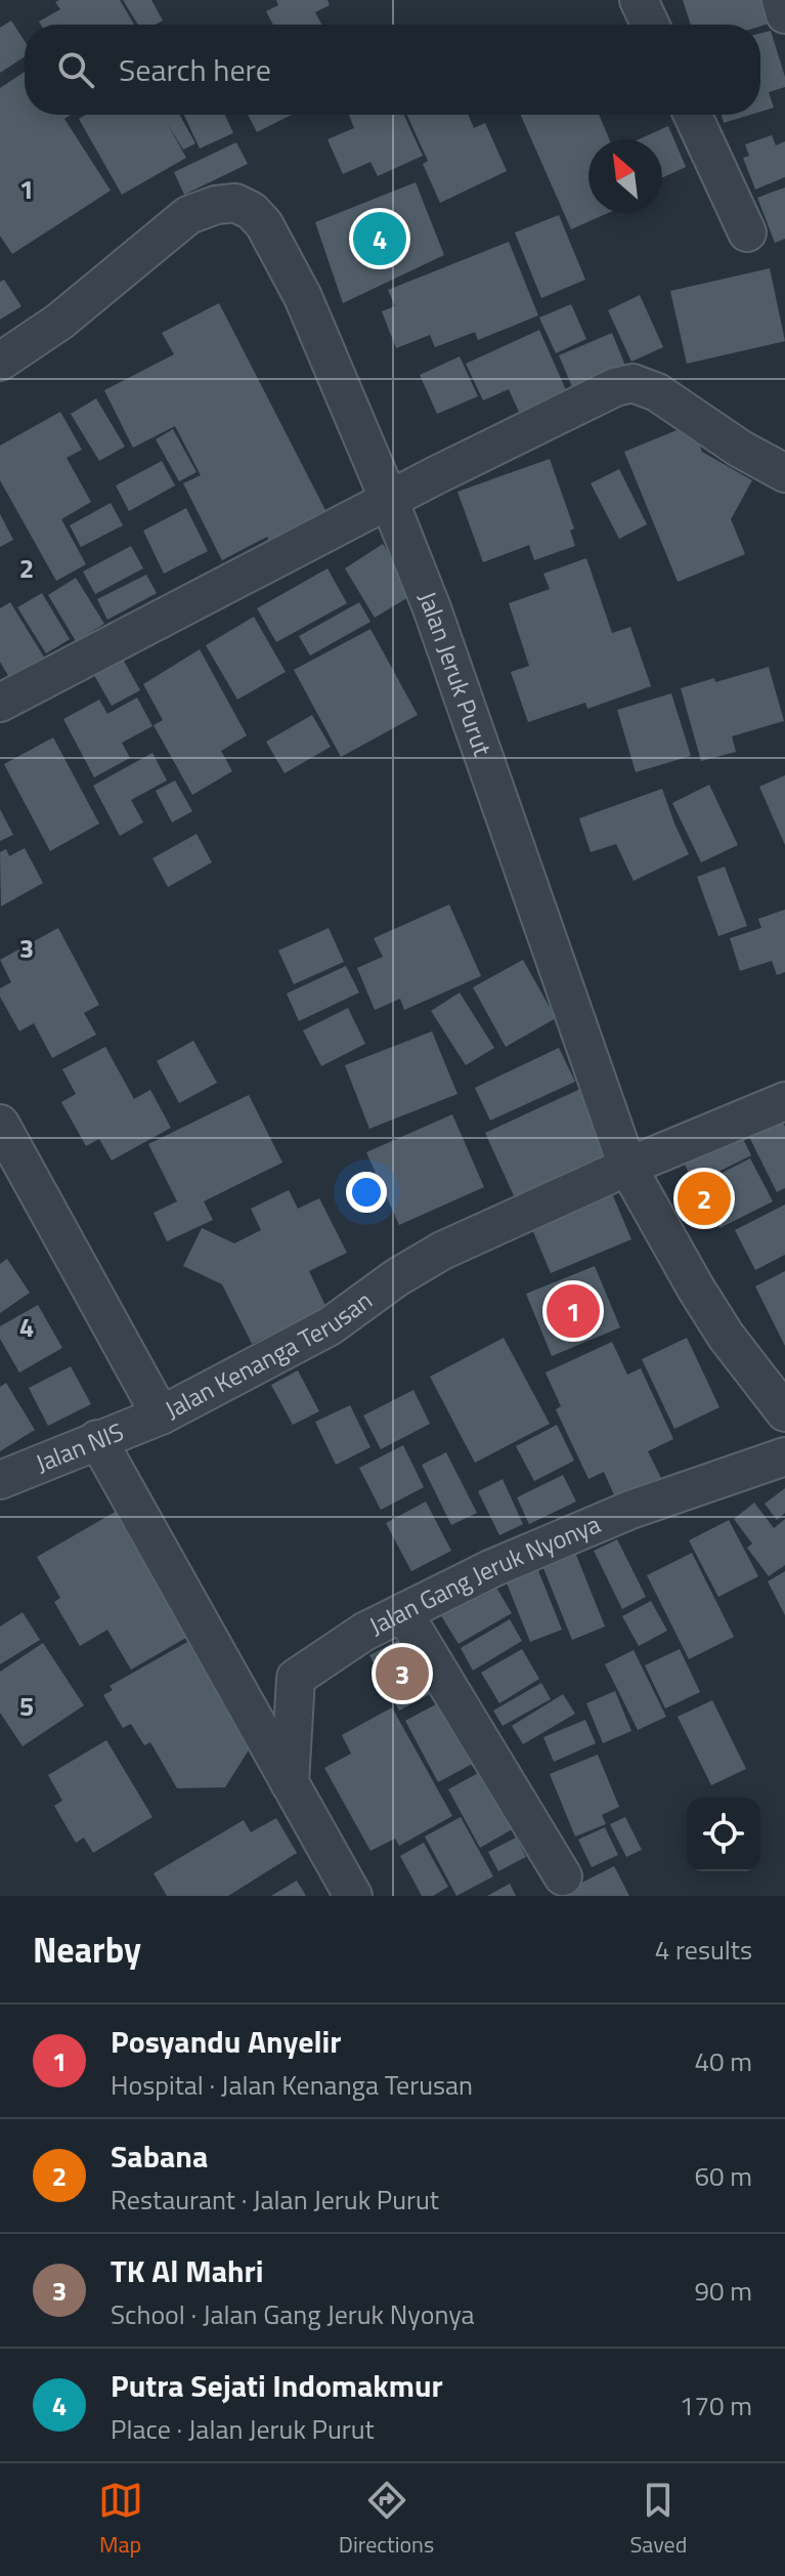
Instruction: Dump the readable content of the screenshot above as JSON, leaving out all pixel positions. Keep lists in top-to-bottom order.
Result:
{
  "streets": {
    "street": [
      "Jalan Jeruk Purut",
      "Jalan Kenanga Terusan",
      "Jalan NIS",
      "Jalan Gang Jeruk Nyonya"
    ]
  },
  "crossings": [
    ["Jalan Jeruk Purut", "Jalan Kenanga Terusan"],
    ["Jalan Kenanga Terusan", "Jalan NIS"]
  ],
  "north": "top left",
  "page": {
    "search": "Search here",
    "pins": [
      "4",
      "2",
      "1",
      "3"
    ],
    "heading": ["Nearby", "4 results"],
    "list": [
      {
        "mark": "1",
        "name": "Posyandu Anyelir",
        "note": "Hospital · Jalan Kenanga Terusan",
        "value": "40 m"
      },
      {
        "mark": "2",
        "name": "Sabana",
        "note": "Restaurant · Jalan Jeruk Purut",
        "value": "60 m"
      },
      {
        "mark": "3",
        "name": "TK Al Mahri",
        "note": "School · Jalan Gang Jeruk Nyonya",
        "value": "90 m"
      },
      {
        "mark": "4",
        "name": "Putra Sejati Indomakmur",
        "note": "Place · Jalan Jeruk Purut",
        "value": "170 m"
      }
    ],
    "nav": ["Map", "Directions", "Saved"]
  },
  "grid": {
    "rows": [
      "1",
      "2",
      "3",
      "4",
      "5"
    ]
  }
}
